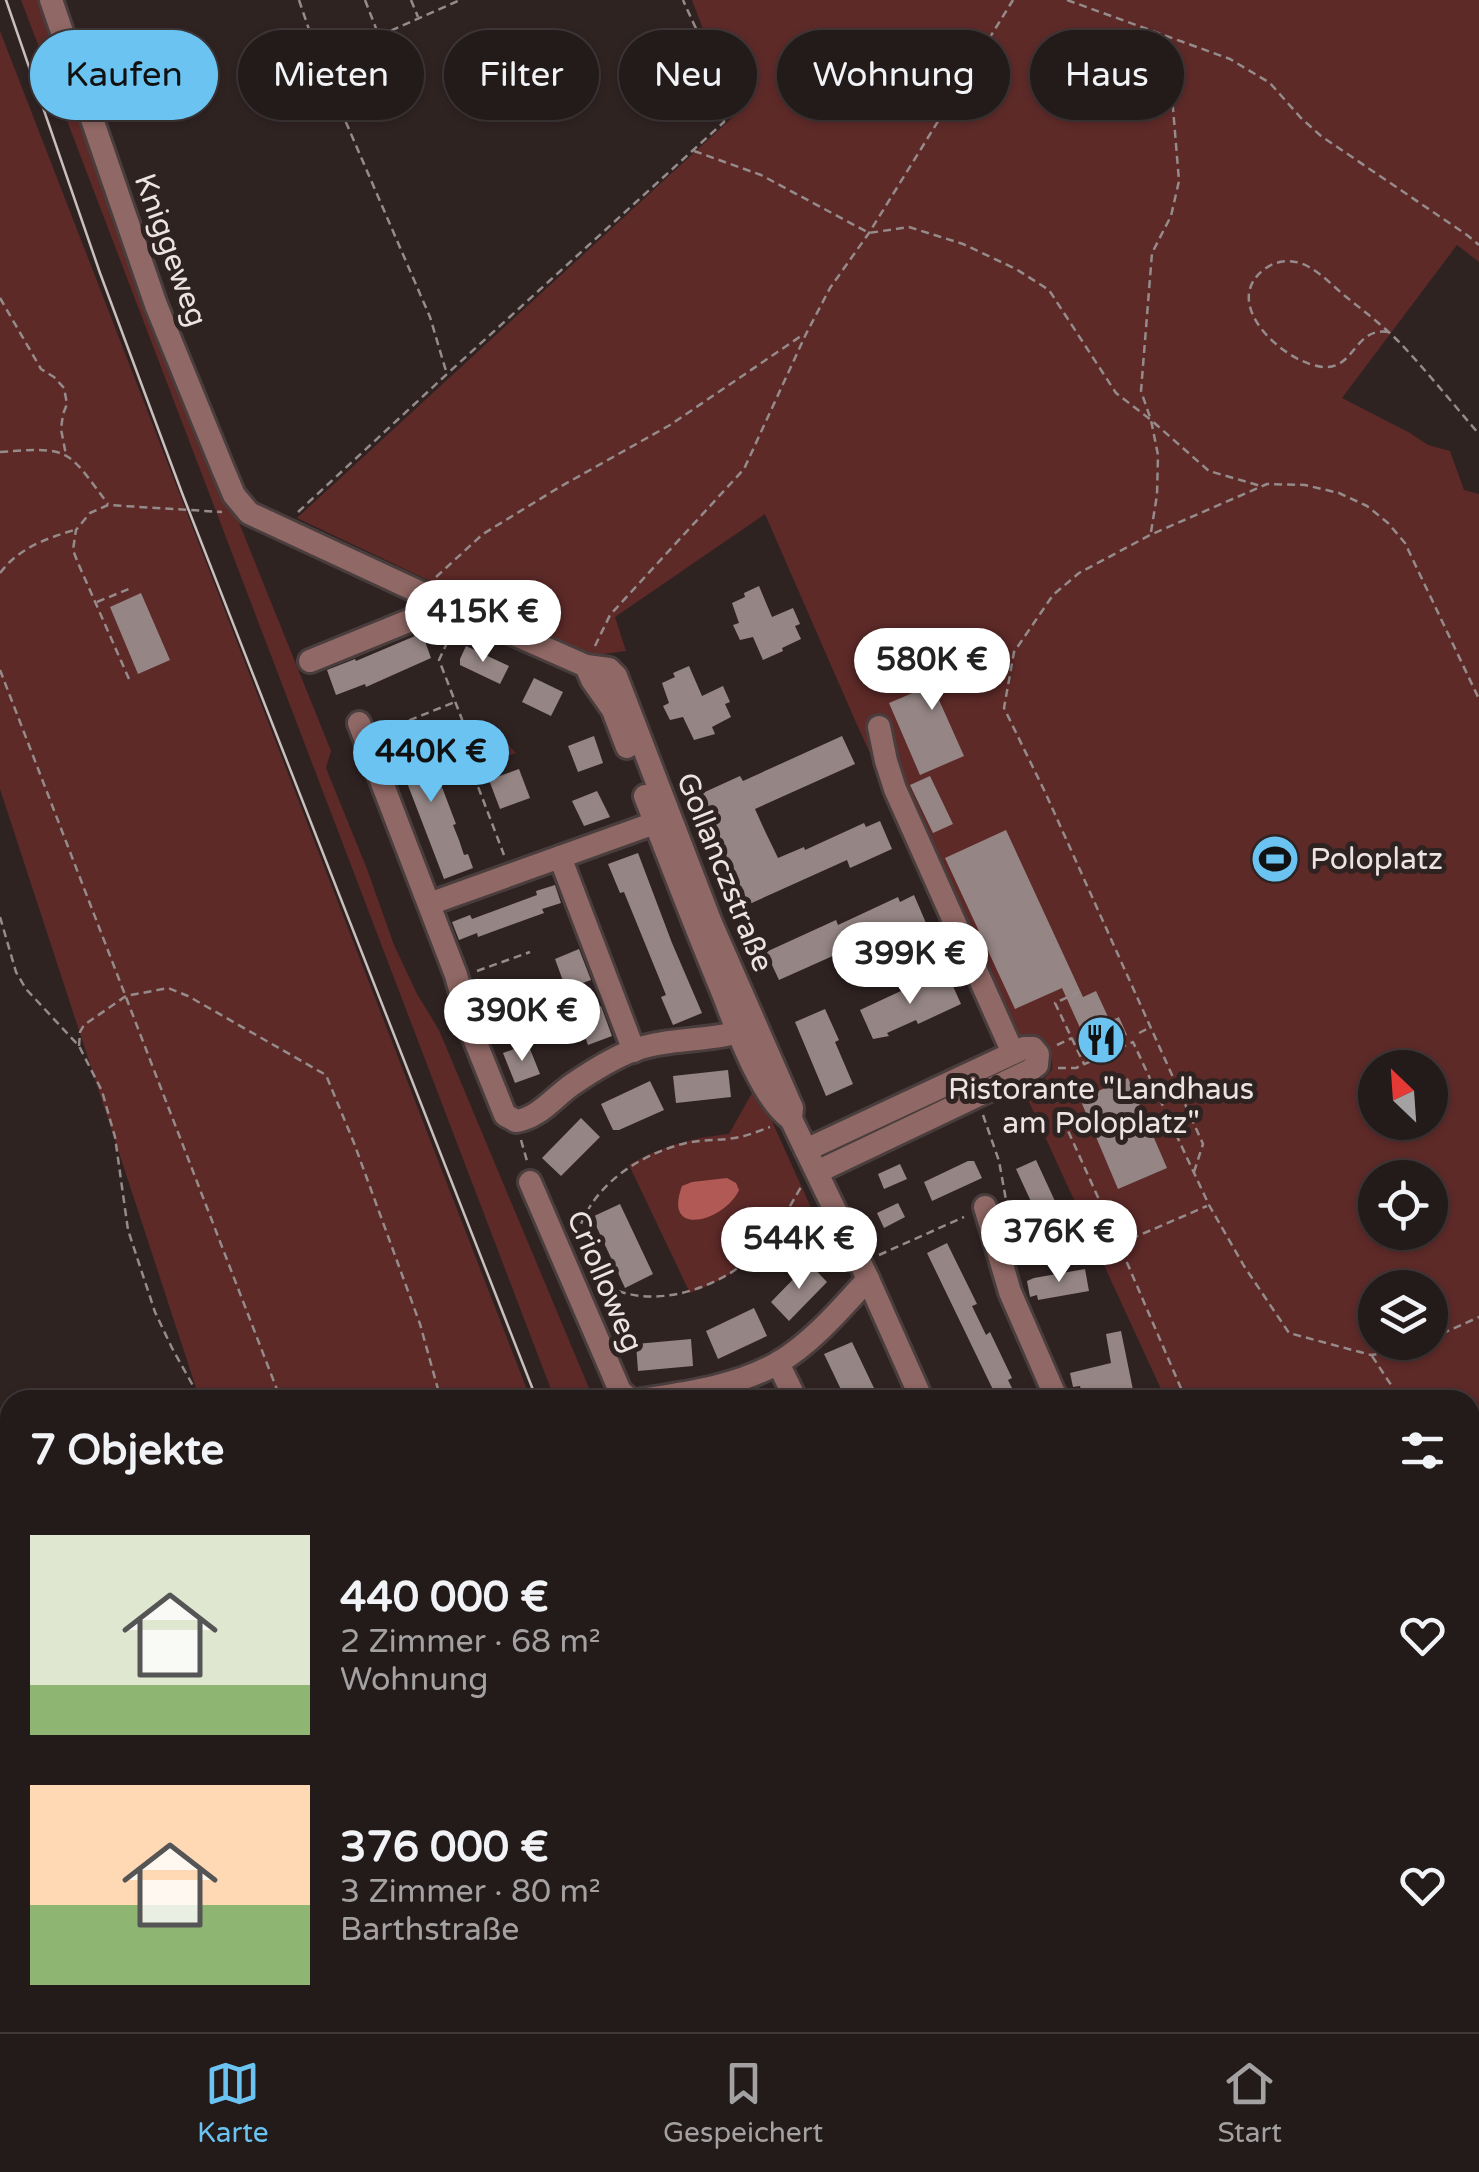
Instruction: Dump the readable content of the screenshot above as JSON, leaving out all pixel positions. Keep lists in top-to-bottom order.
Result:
{
  "streets": {
    "street": ["Kniggeweg", "Gollanczstraße", "Criolloweg"]
  },
  "places": {
    "sports": ["Poloplatz"],
    "restaurant": ["Ristorante \"Landhaus am Poloplatz\""]
  },
  "north": "top left",
  "page": {
    "chip": [
      "Kaufen",
      "Mieten",
      "Filter",
      "Neu",
      "Wohnung",
      "Haus"
    ],
    "price": [
      "415K €",
      "580K €",
      "440K €",
      "399K €",
      "390K €",
      "376K €",
      "544K €"
    ],
    "heading": "7 Objekte",
    "list": [
      {
        "name": "440 000 €",
        "note": "2 Zimmer · 68 m² · Wohnung"
      },
      {
        "name": "376 000 €",
        "note": "3 Zimmer · 80 m² · Barthstraße"
      }
    ],
    "tabs": ["Karte", "Gespeichert", "Start"]
  }
}
